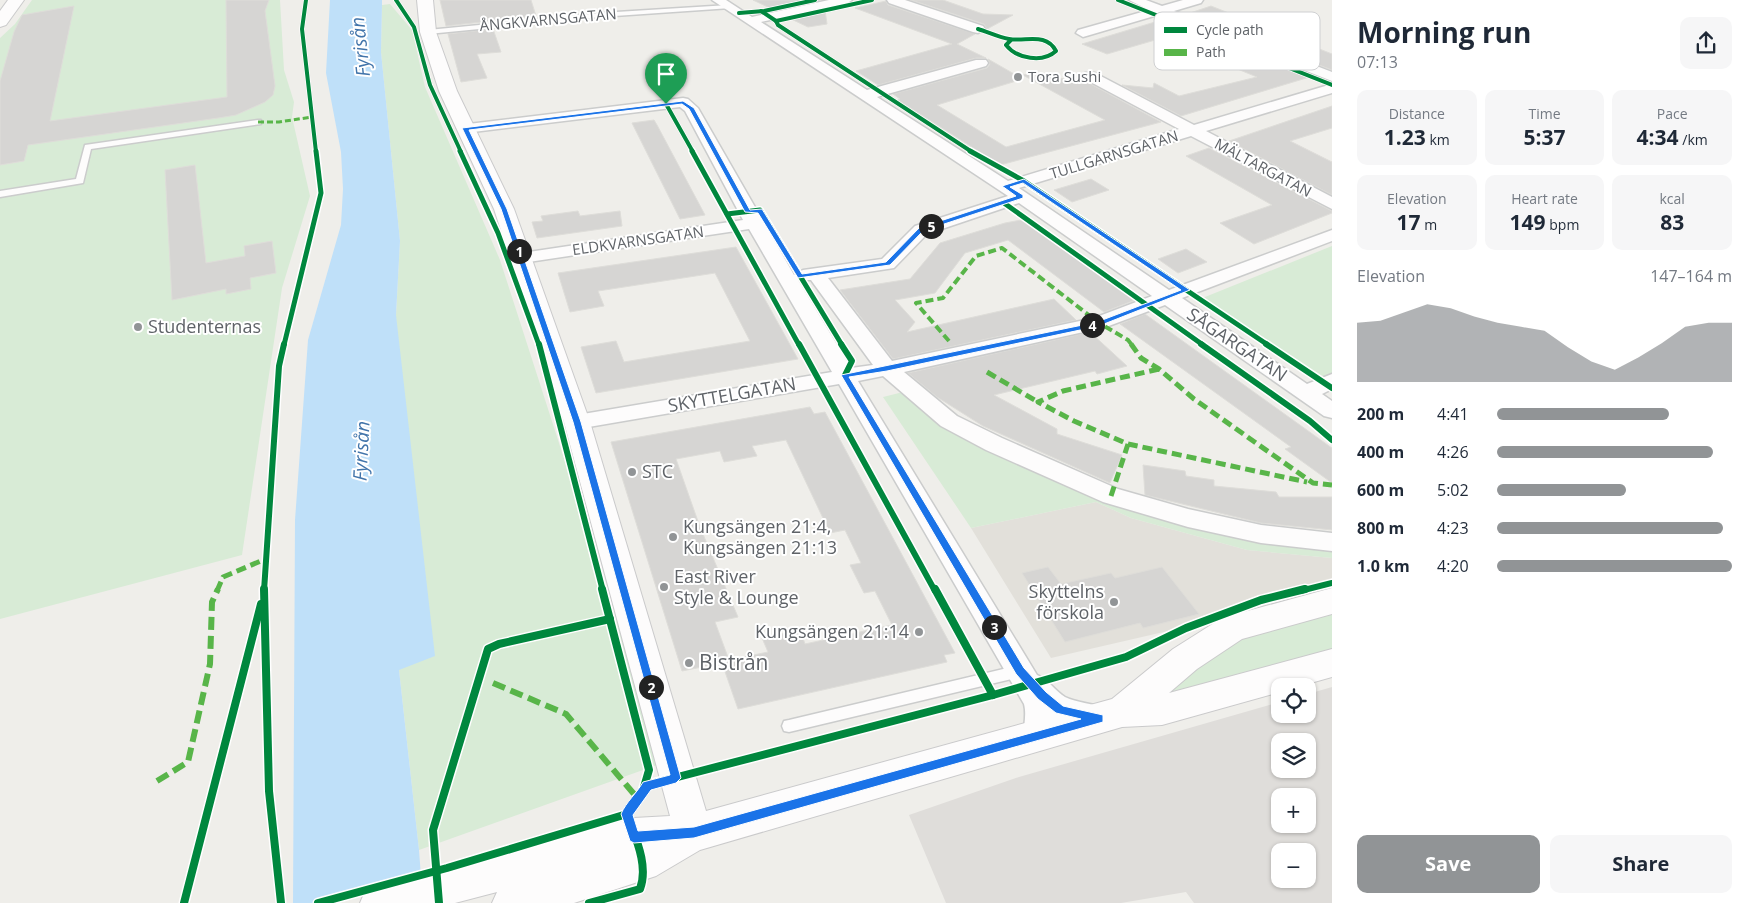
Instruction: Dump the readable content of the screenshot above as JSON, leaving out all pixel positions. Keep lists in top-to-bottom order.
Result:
{
  "streets": {
    "street": [
      "ÅNGKVARNSGATAN",
      "TULLGARNSGATAN",
      "MÄLTARGATAN",
      "ELDKVARNSGATAN",
      "SÅGARGATAN",
      "SKYTTELGATAN"
    ]
  },
  "crossings": [
    ["ÅNGKVARNSGATAN", "SÅGARGATAN"],
    ["TULLGARNSGATAN", "MÄLTARGATAN"],
    ["TULLGARNSGATAN", "SÅGARGATAN"],
    ["SÅGARGATAN", "SKYTTELGATAN"]
  ],
  "water": ["Fyrisån"],
  "places": [
    "Tora Sushi",
    "Studenternas",
    "STC",
    "Kungsängen 21:4, Kungsängen 21:13",
    "East River Style & Lounge",
    "Skyttelns förskola",
    "Kungsängen 21:14",
    "Bistrån"
  ],
  "legend": ["Cycle path", "Path"],
  "page": {
    "heading": ["Morning run", "07:13"],
    "stats": [
      ["Distance", "1.23 km"],
      ["Time", "5:37"],
      ["Pace", "4:34 /km"],
      ["Elevation", "17 m"],
      ["Heart rate", "149 bpm"],
      ["kcal", "83"]
    ],
    "pins": [
      "5",
      "1",
      "4",
      "3",
      "2"
    ],
    "chart": ["Elevation", "147–164 m"],
    "list": [
      {
        "name": "200 m",
        "note": "4:41"
      },
      {
        "name": "400 m",
        "note": "4:26"
      },
      {
        "name": "600 m",
        "note": "5:02"
      },
      {
        "name": "800 m",
        "note": "4:23"
      },
      {
        "name": "1.0 km",
        "note": "4:20"
      }
    ],
    "map_buttons": ["+", "−"],
    "buttons": ["Save", "Share"]
  }
}
